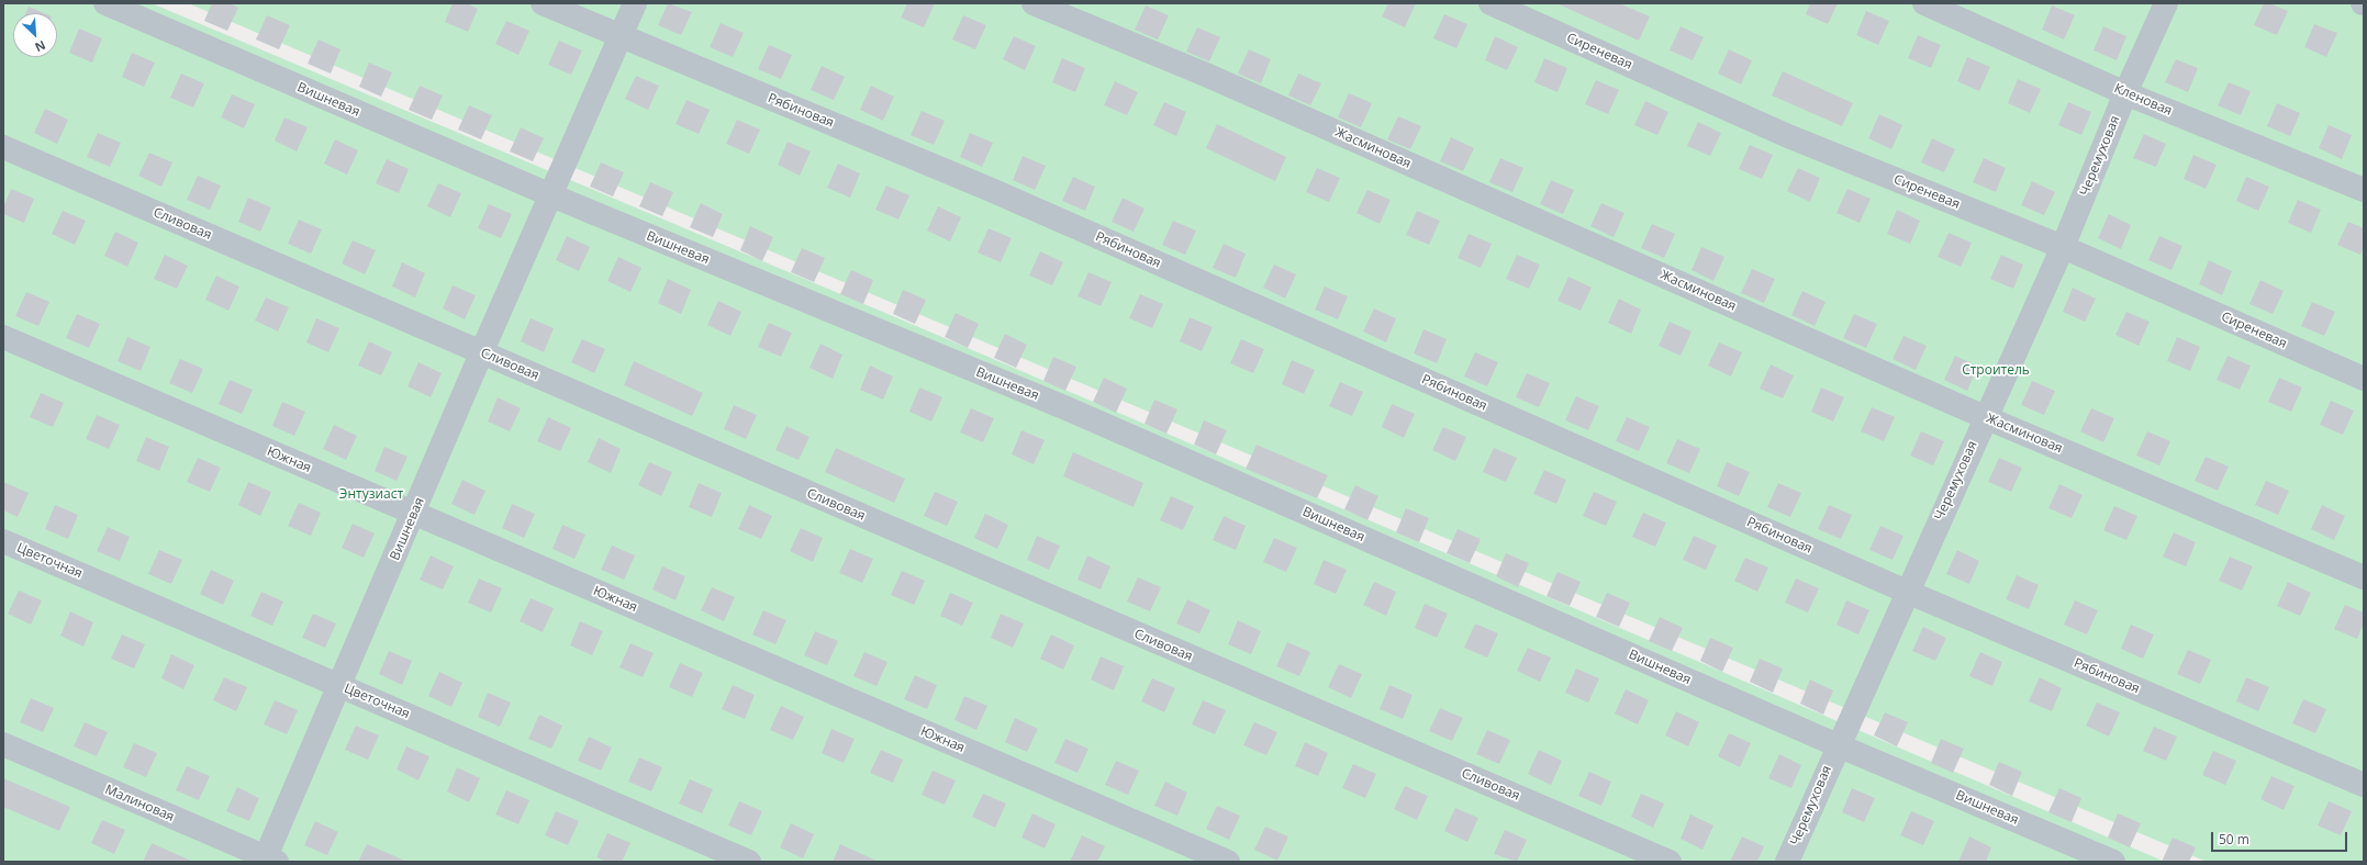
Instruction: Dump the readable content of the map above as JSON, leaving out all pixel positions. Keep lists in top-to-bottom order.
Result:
{
  "streets": {
    "street": [
      "Сиреневая",
      "Вишневая",
      "Кленовая",
      "Рябиновая",
      "Жасминовая",
      "Черемуховая",
      "Сливовая",
      "Южная",
      "Цветочная",
      "Малиновая"
    ]
  },
  "crossings": [
    ["Сиреневая", "Черемуховая"],
    ["Вишневая", "Рябиновая"],
    ["Вишневая", "Черемуховая"],
    ["Вишневая", "Сливовая"],
    ["Вишневая", "Южная"],
    ["Вишневая", "Цветочная"],
    ["Вишневая", "Малиновая"],
    ["Кленовая", "Черемуховая"],
    ["Рябиновая", "Черемуховая"],
    ["Жасминовая", "Черемуховая"]
  ],
  "parks": ["Строитель", "Энтузиаст"],
  "scale_bar": "50 m",
  "north": "bottom right"
}
